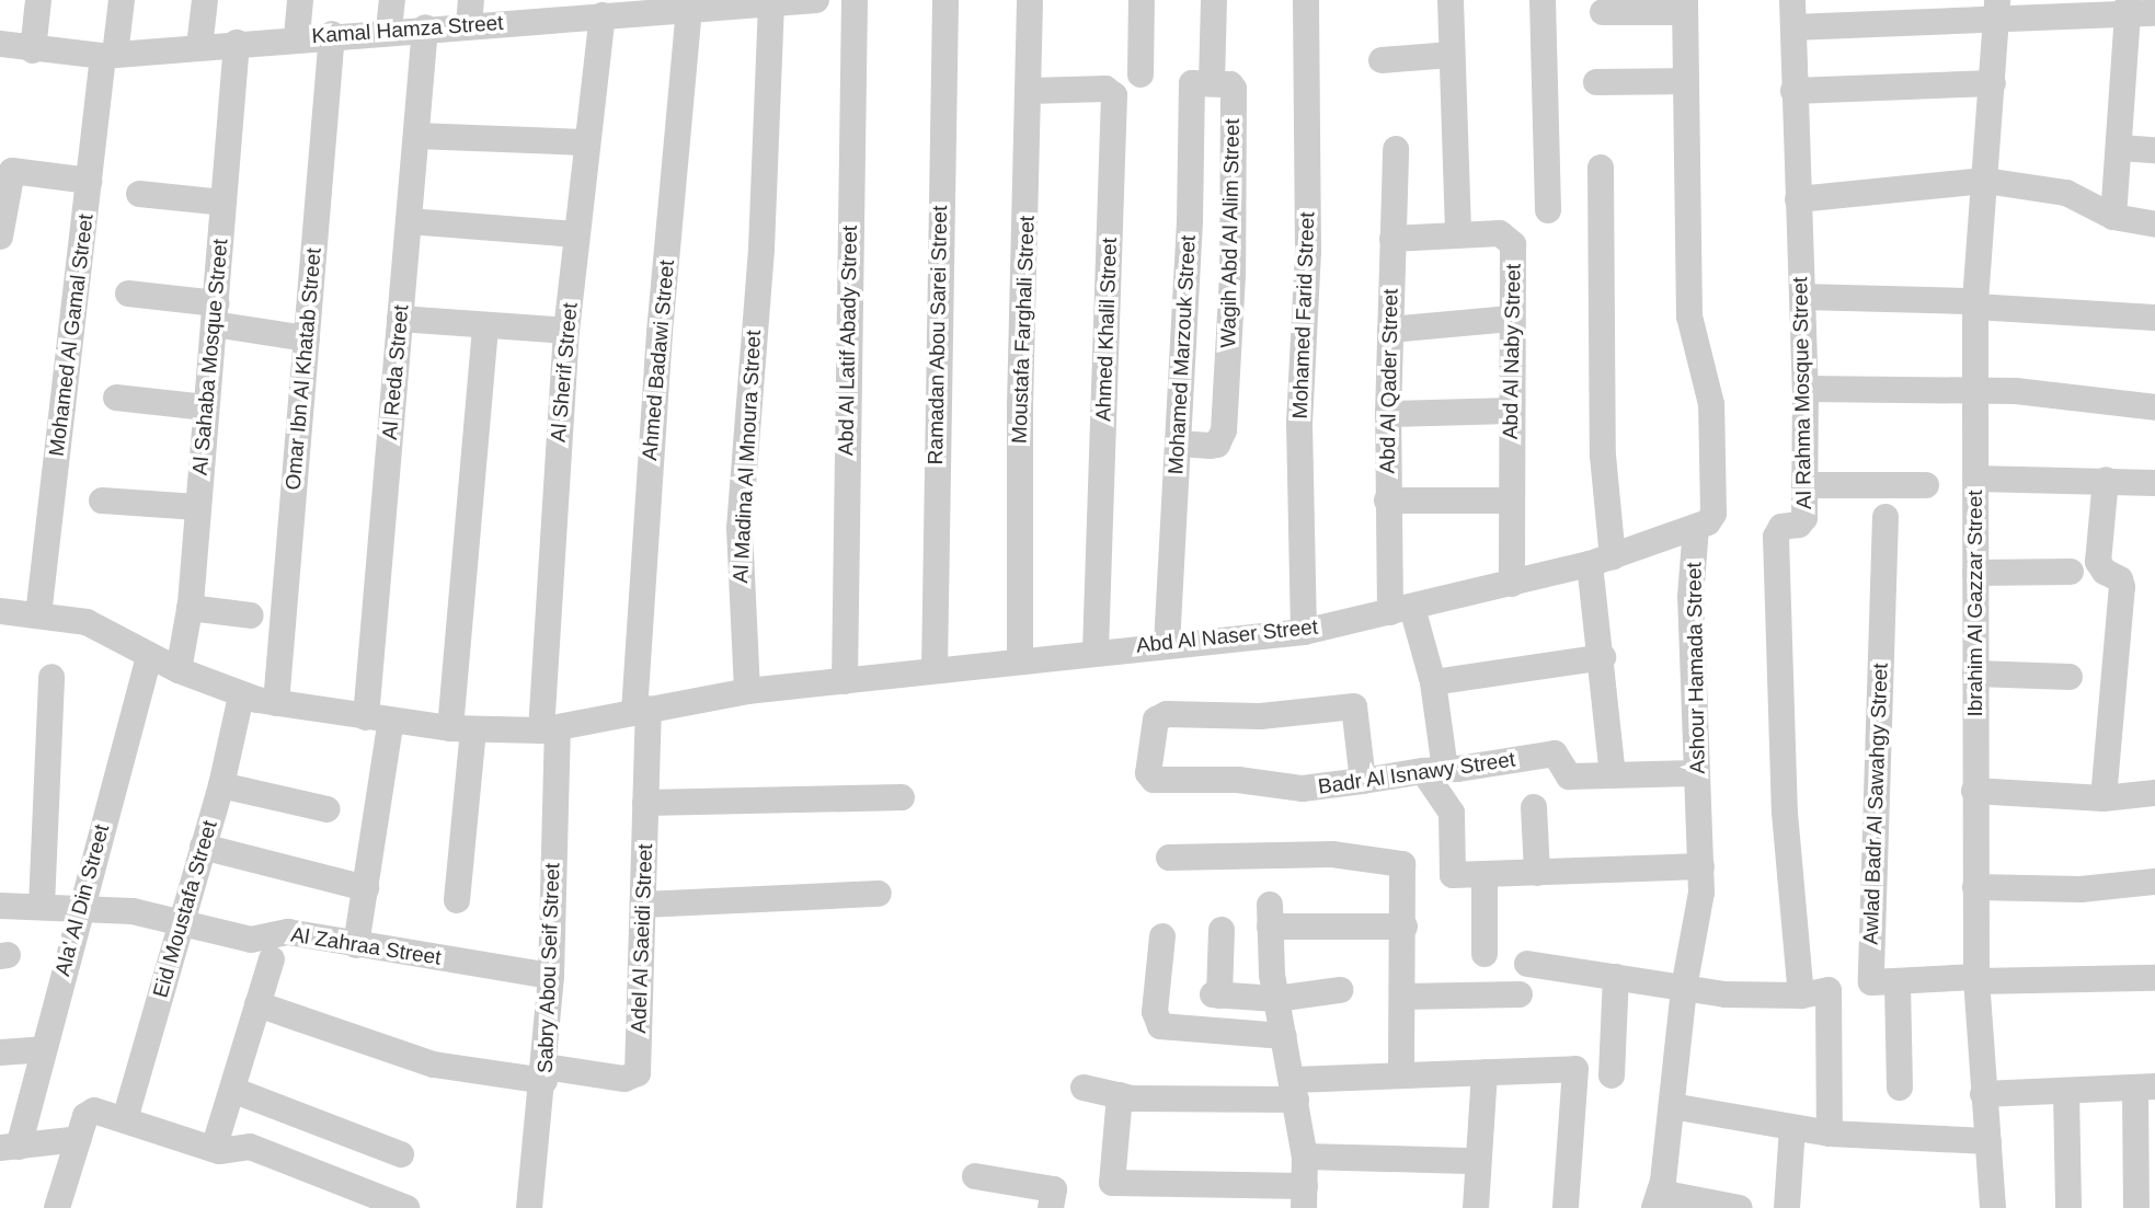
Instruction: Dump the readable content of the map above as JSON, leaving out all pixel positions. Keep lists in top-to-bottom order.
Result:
{
  "streets": {
    "street": [
      "Kamal Hamza Street",
      "Wagih Abd Al Alim Street",
      "Mohamed Farid Street",
      "Moustafa Farghali Street",
      "Ahmed Khalil Street",
      "Mohamed Al Gamal Street",
      "Ramadan Abou Sarei Street",
      "Abd Al Latif Abady Street",
      "Abd Al Naby Street",
      "Mohamed Marzouk Street",
      "Al Sahaba Mosque Street",
      "Ahmed Badawi Street",
      "Omar Ibn Al Khatab Street",
      "Al Reda Street",
      "Al Sherif Street",
      "Abd Al Qader Street",
      "Al Rahma Mosque Street",
      "Al Madina Al Mnoura Street",
      "Ibrahim Al Gazzar Street",
      "Abd Al Naser Street",
      "Ashour Hamada Street",
      "Badr Al Isnawy Street",
      "Awlad Badr Al Sawahgy Street",
      "Ala' Al Din Street",
      "Eid Moustafa Street",
      "Adel Al Saeidi Street",
      "Al Zahraa Street",
      "Sabry Abou Seif Street"
    ]
  },
  "crossings": [
    ["Kamal Hamza Street", "Mohamed Al Gamal Street"],
    ["Kamal Hamza Street", "Al Sahaba Mosque Street"],
    ["Kamal Hamza Street", "Ahmed Badawi Street"],
    ["Kamal Hamza Street", "Omar Ibn Al Khatab Street"],
    ["Kamal Hamza Street", "Al Reda Street"],
    ["Kamal Hamza Street", "Al Sherif Street"],
    ["Kamal Hamza Street", "Al Madina Al Mnoura Street"],
    ["Wagih Abd Al Alim Street", "Mohamed Marzouk Street"],
    ["Mohamed Farid Street", "Abd Al Naser Street"],
    ["Moustafa Farghali Street", "Ahmed Khalil Street"],
    ["Moustafa Farghali Street", "Abd Al Naser Street"],
    ["Ahmed Khalil Street", "Abd Al Naser Street"],
    ["Ramadan Abou Sarei Street", "Abd Al Naser Street"],
    ["Abd Al Latif Abady Street", "Abd Al Naser Street"],
    ["Abd Al Naby Street", "Abd Al Qader Street"],
    ["Abd Al Naby Street", "Abd Al Naser Street"],
    ["Mohamed Marzouk Street", "Abd Al Naser Street"],
    ["Ahmed Badawi Street", "Adel Al Saeidi Street"],
    ["Al Reda Street", "Al Zahraa Street"],
    ["Al Sherif Street", "Sabry Abou Seif Street"],
    ["Abd Al Qader Street", "Abd Al Naser Street"],
    ["Abd Al Qader Street", "Badr Al Isnawy Street"],
    ["Al Madina Al Mnoura Street", "Abd Al Naser Street"],
    ["Abd Al Naser Street", "Ashour Hamada Street"],
    ["Ashour Hamada Street", "Badr Al Isnawy Street"],
    ["Ala' Al Din Street", "Al Zahraa Street"],
    ["Eid Moustafa Street", "Al Zahraa Street"],
    ["Adel Al Saeidi Street", "Sabry Abou Seif Street"],
    ["Al Zahraa Street", "Sabry Abou Seif Street"]
  ]
}
